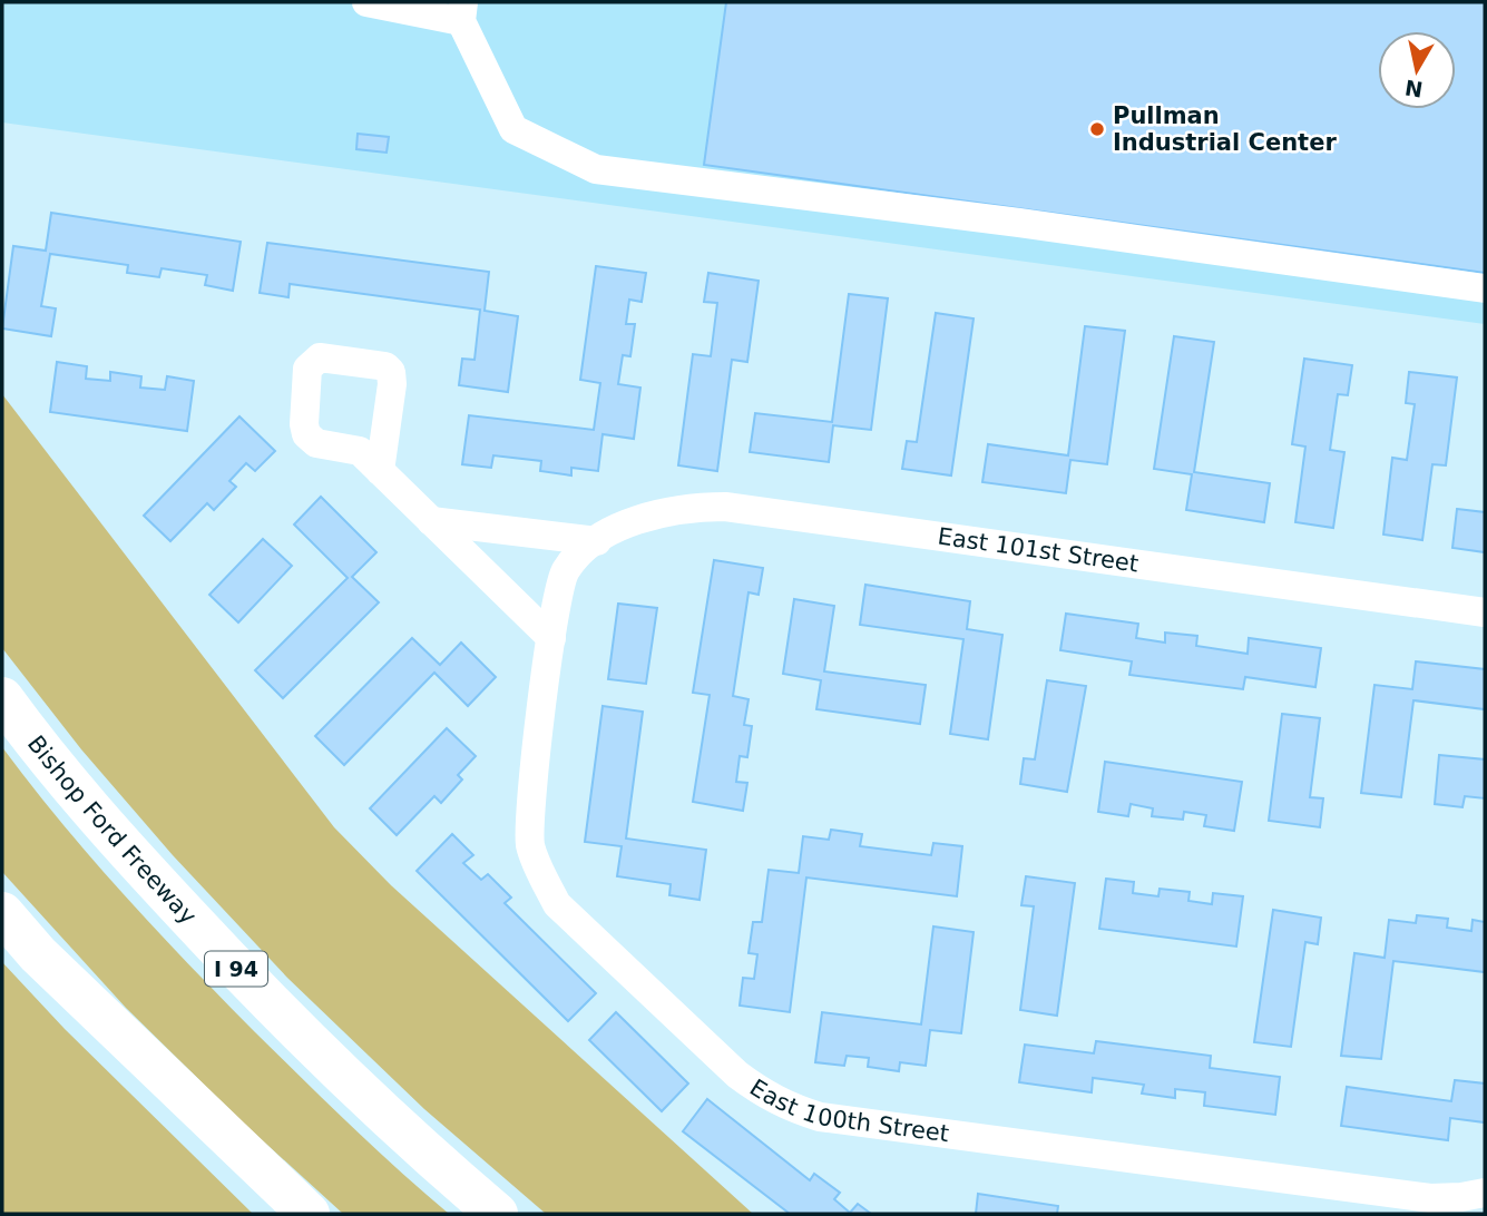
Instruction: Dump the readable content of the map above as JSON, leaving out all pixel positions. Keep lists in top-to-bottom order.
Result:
{
  "streets": {
    "highway": ["Bishop Ford Freeway", "I 94"],
    "street": ["East 101st Street", "East 100th Street"]
  },
  "crossings": [
    ["East 101st Street", "East 100th Street"]
  ],
  "places": ["Pullman Industrial Center"],
  "north": "bottom"
}
